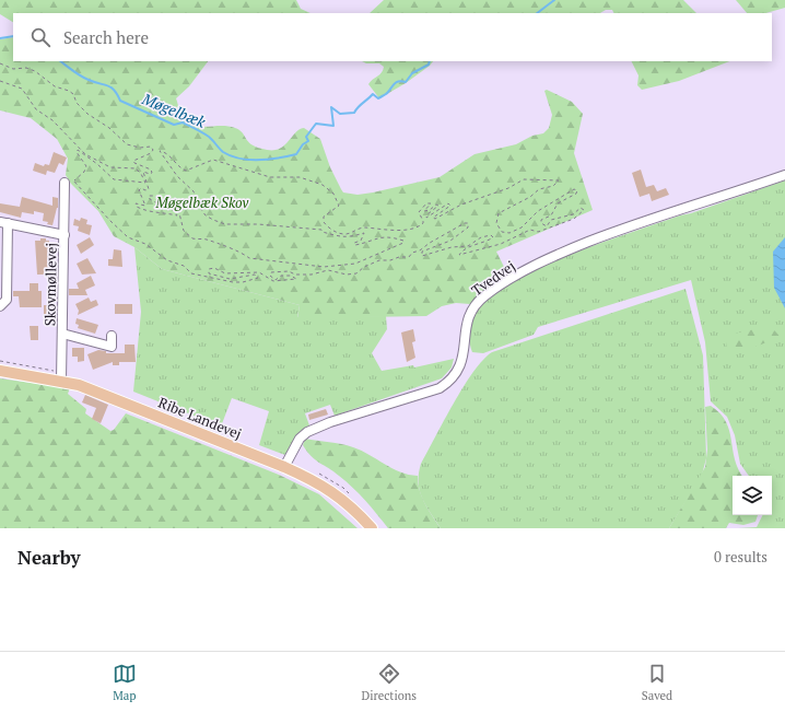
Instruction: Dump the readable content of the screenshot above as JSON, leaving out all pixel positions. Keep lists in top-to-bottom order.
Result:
{
  "streets": {
    "main road": ["Ribe Landevej"],
    "street": ["Tvedvej", "Skovmøllevej"]
  },
  "crossings": [
    ["Tvedvej", "Ribe Landevej"],
    ["Skovmøllevej", "Ribe Landevej"]
  ],
  "water": ["Møgelbæk"],
  "parks": ["Møgelbæk Skov"],
  "page": {
    "search": "Search here",
    "heading": ["Nearby", "0 results"],
    "nav": ["Map", "Directions", "Saved"]
  }
}
